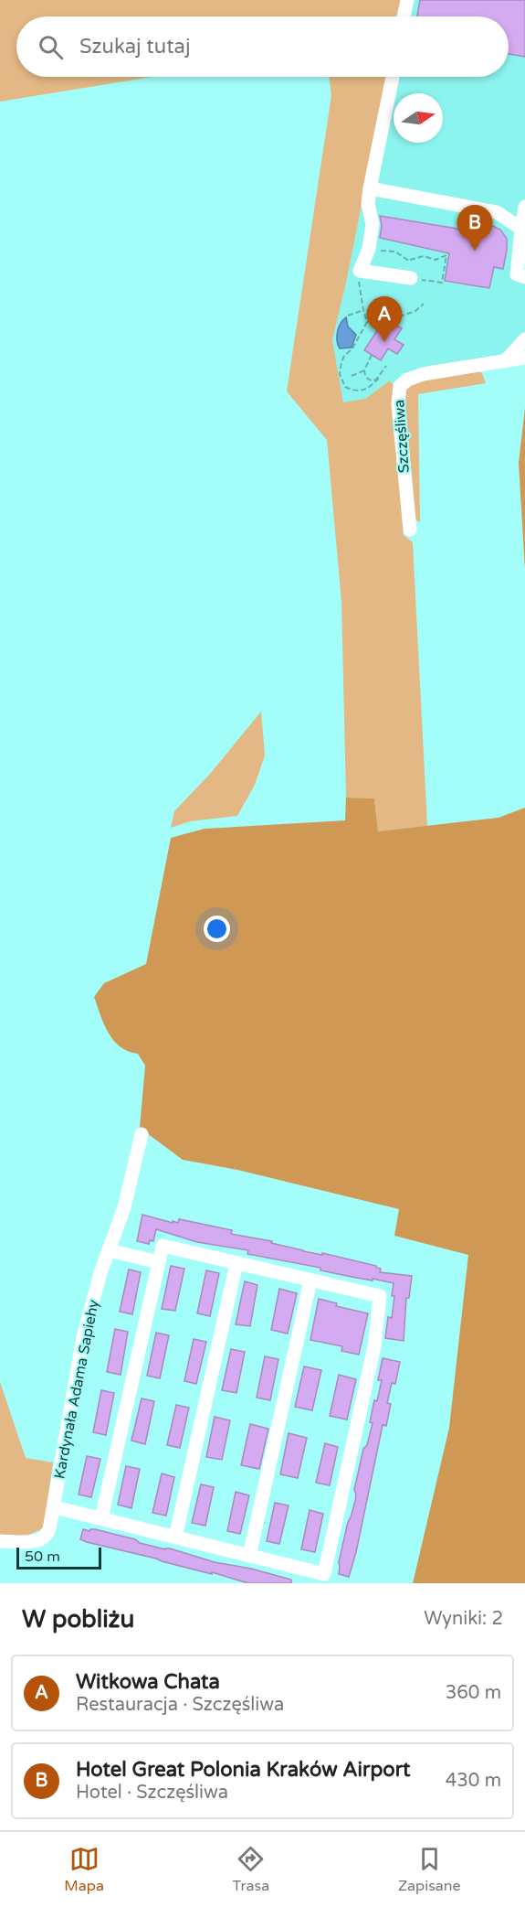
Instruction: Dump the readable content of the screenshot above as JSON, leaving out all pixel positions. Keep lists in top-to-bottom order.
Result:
{
  "streets": {
    "street": ["Szczęśliwa", "Kardynała Adama Sapiehy"]
  },
  "scale_bar": "50 m",
  "north": "right",
  "page": {
    "search": "Szukaj tutaj",
    "pins": ["B", "A"],
    "scale": "50 m",
    "heading": ["W pobliżu", "Wyniki: 2"],
    "list": [
      {
        "mark": "A",
        "name": "Witkowa Chata",
        "note": "Restauracja · Szczęśliwa",
        "value": "360 m"
      },
      {
        "mark": "B",
        "name": "Hotel Great Polonia Kraków Airport",
        "note": "Hotel · Szczęśliwa",
        "value": "430 m"
      }
    ],
    "nav": ["Mapa", "Trasa", "Zapisane"]
  }
}
